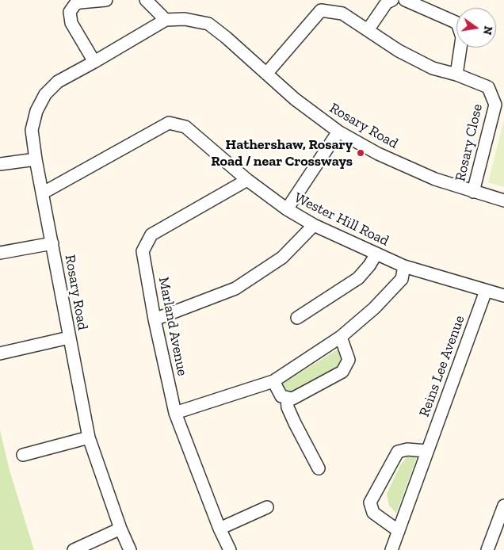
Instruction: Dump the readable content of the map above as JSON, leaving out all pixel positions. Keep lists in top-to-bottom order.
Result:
{
  "streets": {
    "street": [
      "Rosary Road",
      "Rosary Close",
      "Wester Hill Road",
      "Marland Avenue",
      "Reins Lee Avenue"
    ]
  },
  "crossings": [
    ["Rosary Road", "Rosary Close"],
    ["Rosary Road", "Wester Hill Road"],
    ["Wester Hill Road", "Marland Avenue"],
    ["Wester Hill Road", "Reins Lee Avenue"]
  ],
  "places": ["Hathershaw, Rosary Road / near Crossways"],
  "north": "right"
}
